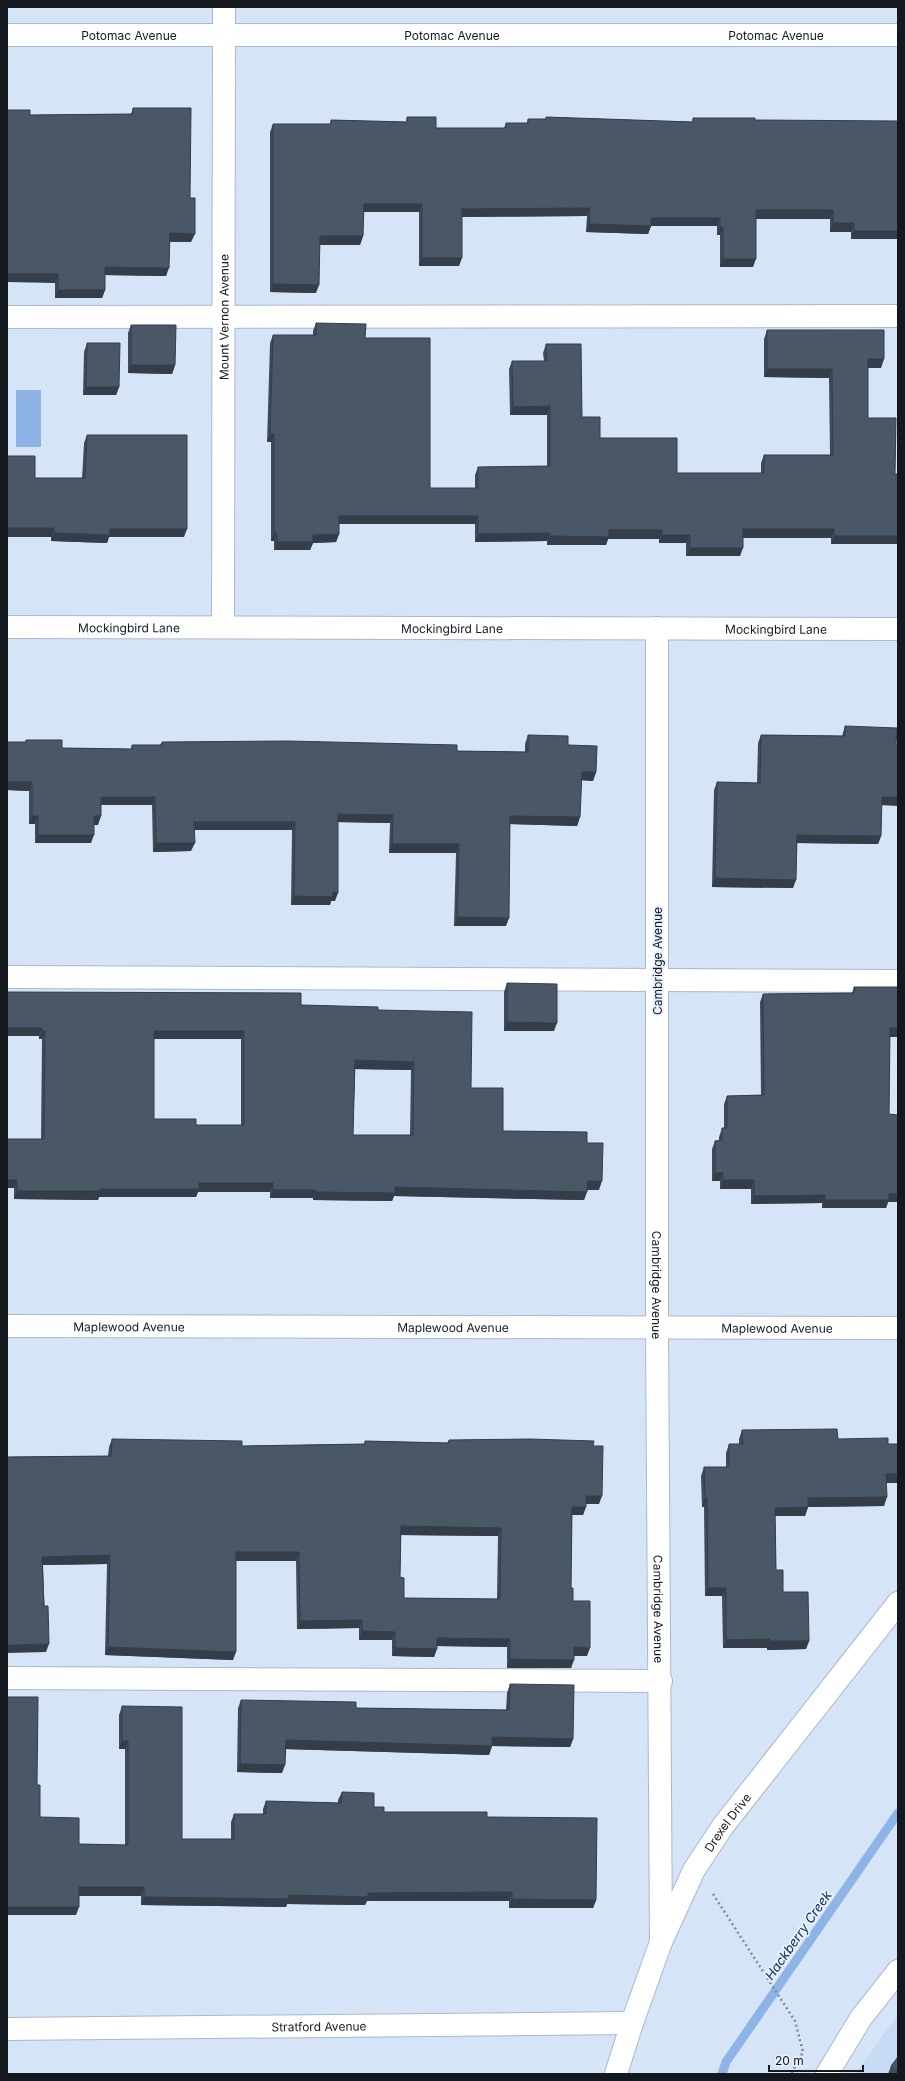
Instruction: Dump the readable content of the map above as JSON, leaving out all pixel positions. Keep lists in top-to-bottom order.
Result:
{
  "streets": {
    "street": [
      "Potomac Avenue",
      "Mount Vernon Avenue",
      "Mockingbird Lane",
      "Cambridge Avenue",
      "Maplewood Avenue",
      "Drexel Drive",
      "Stratford Avenue"
    ]
  },
  "crossings": [
    ["Potomac Avenue", "Mount Vernon Avenue"],
    ["Mount Vernon Avenue", "Mockingbird Lane"],
    ["Mockingbird Lane", "Cambridge Avenue"],
    ["Cambridge Avenue", "Maplewood Avenue"],
    ["Cambridge Avenue", "Drexel Drive"],
    ["Drexel Drive", "Stratford Avenue"]
  ],
  "water": ["Hackberry Creek"],
  "scale_bar": "20 m"
}
